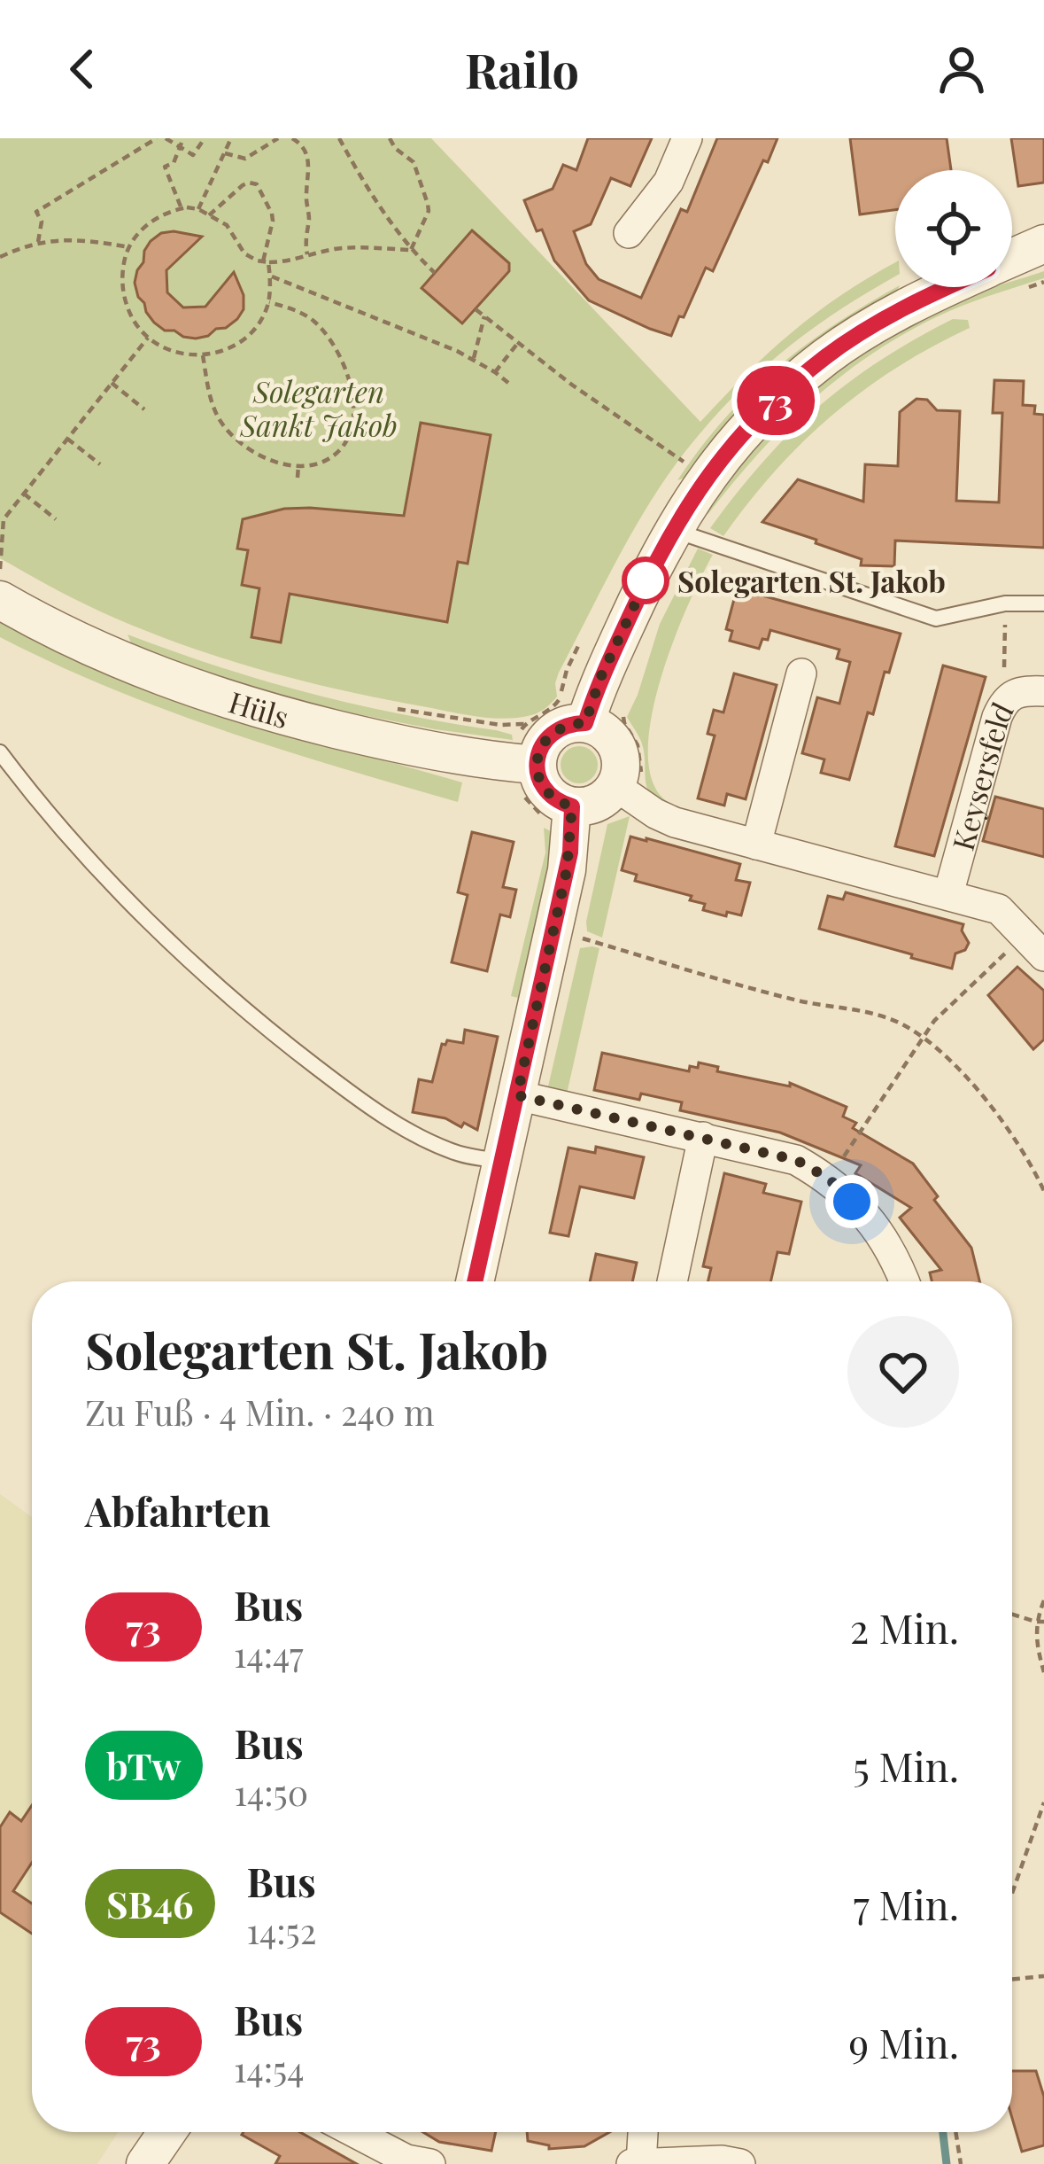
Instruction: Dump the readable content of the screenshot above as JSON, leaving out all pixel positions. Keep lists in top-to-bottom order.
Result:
{
  "streets": {
    "street": ["Hüls", "Keysersfeld"]
  },
  "parks": ["Solegarten Sankt Jakob"],
  "places": ["Solegarten St. Jakob"],
  "lines": ["bus line 73"],
  "page": {
    "header": "Railo",
    "on_map": "73",
    "heading": [
      ["Solegarten St. Jakob", "Zu Fuß · 4 Min. · 240 m"],
      "Abfahrten"
    ],
    "list": [
      {
        "mark": "73",
        "name": "Bus",
        "note": "14:47",
        "value": "2 Min."
      },
      {
        "mark": "bTw",
        "name": "Bus",
        "note": "14:50",
        "value": "5 Min."
      },
      {
        "mark": "SB46",
        "name": "Bus",
        "note": "14:52",
        "value": "7 Min."
      },
      {
        "mark": "73",
        "name": "Bus",
        "note": "14:54",
        "value": "9 Min."
      }
    ]
  }
}
